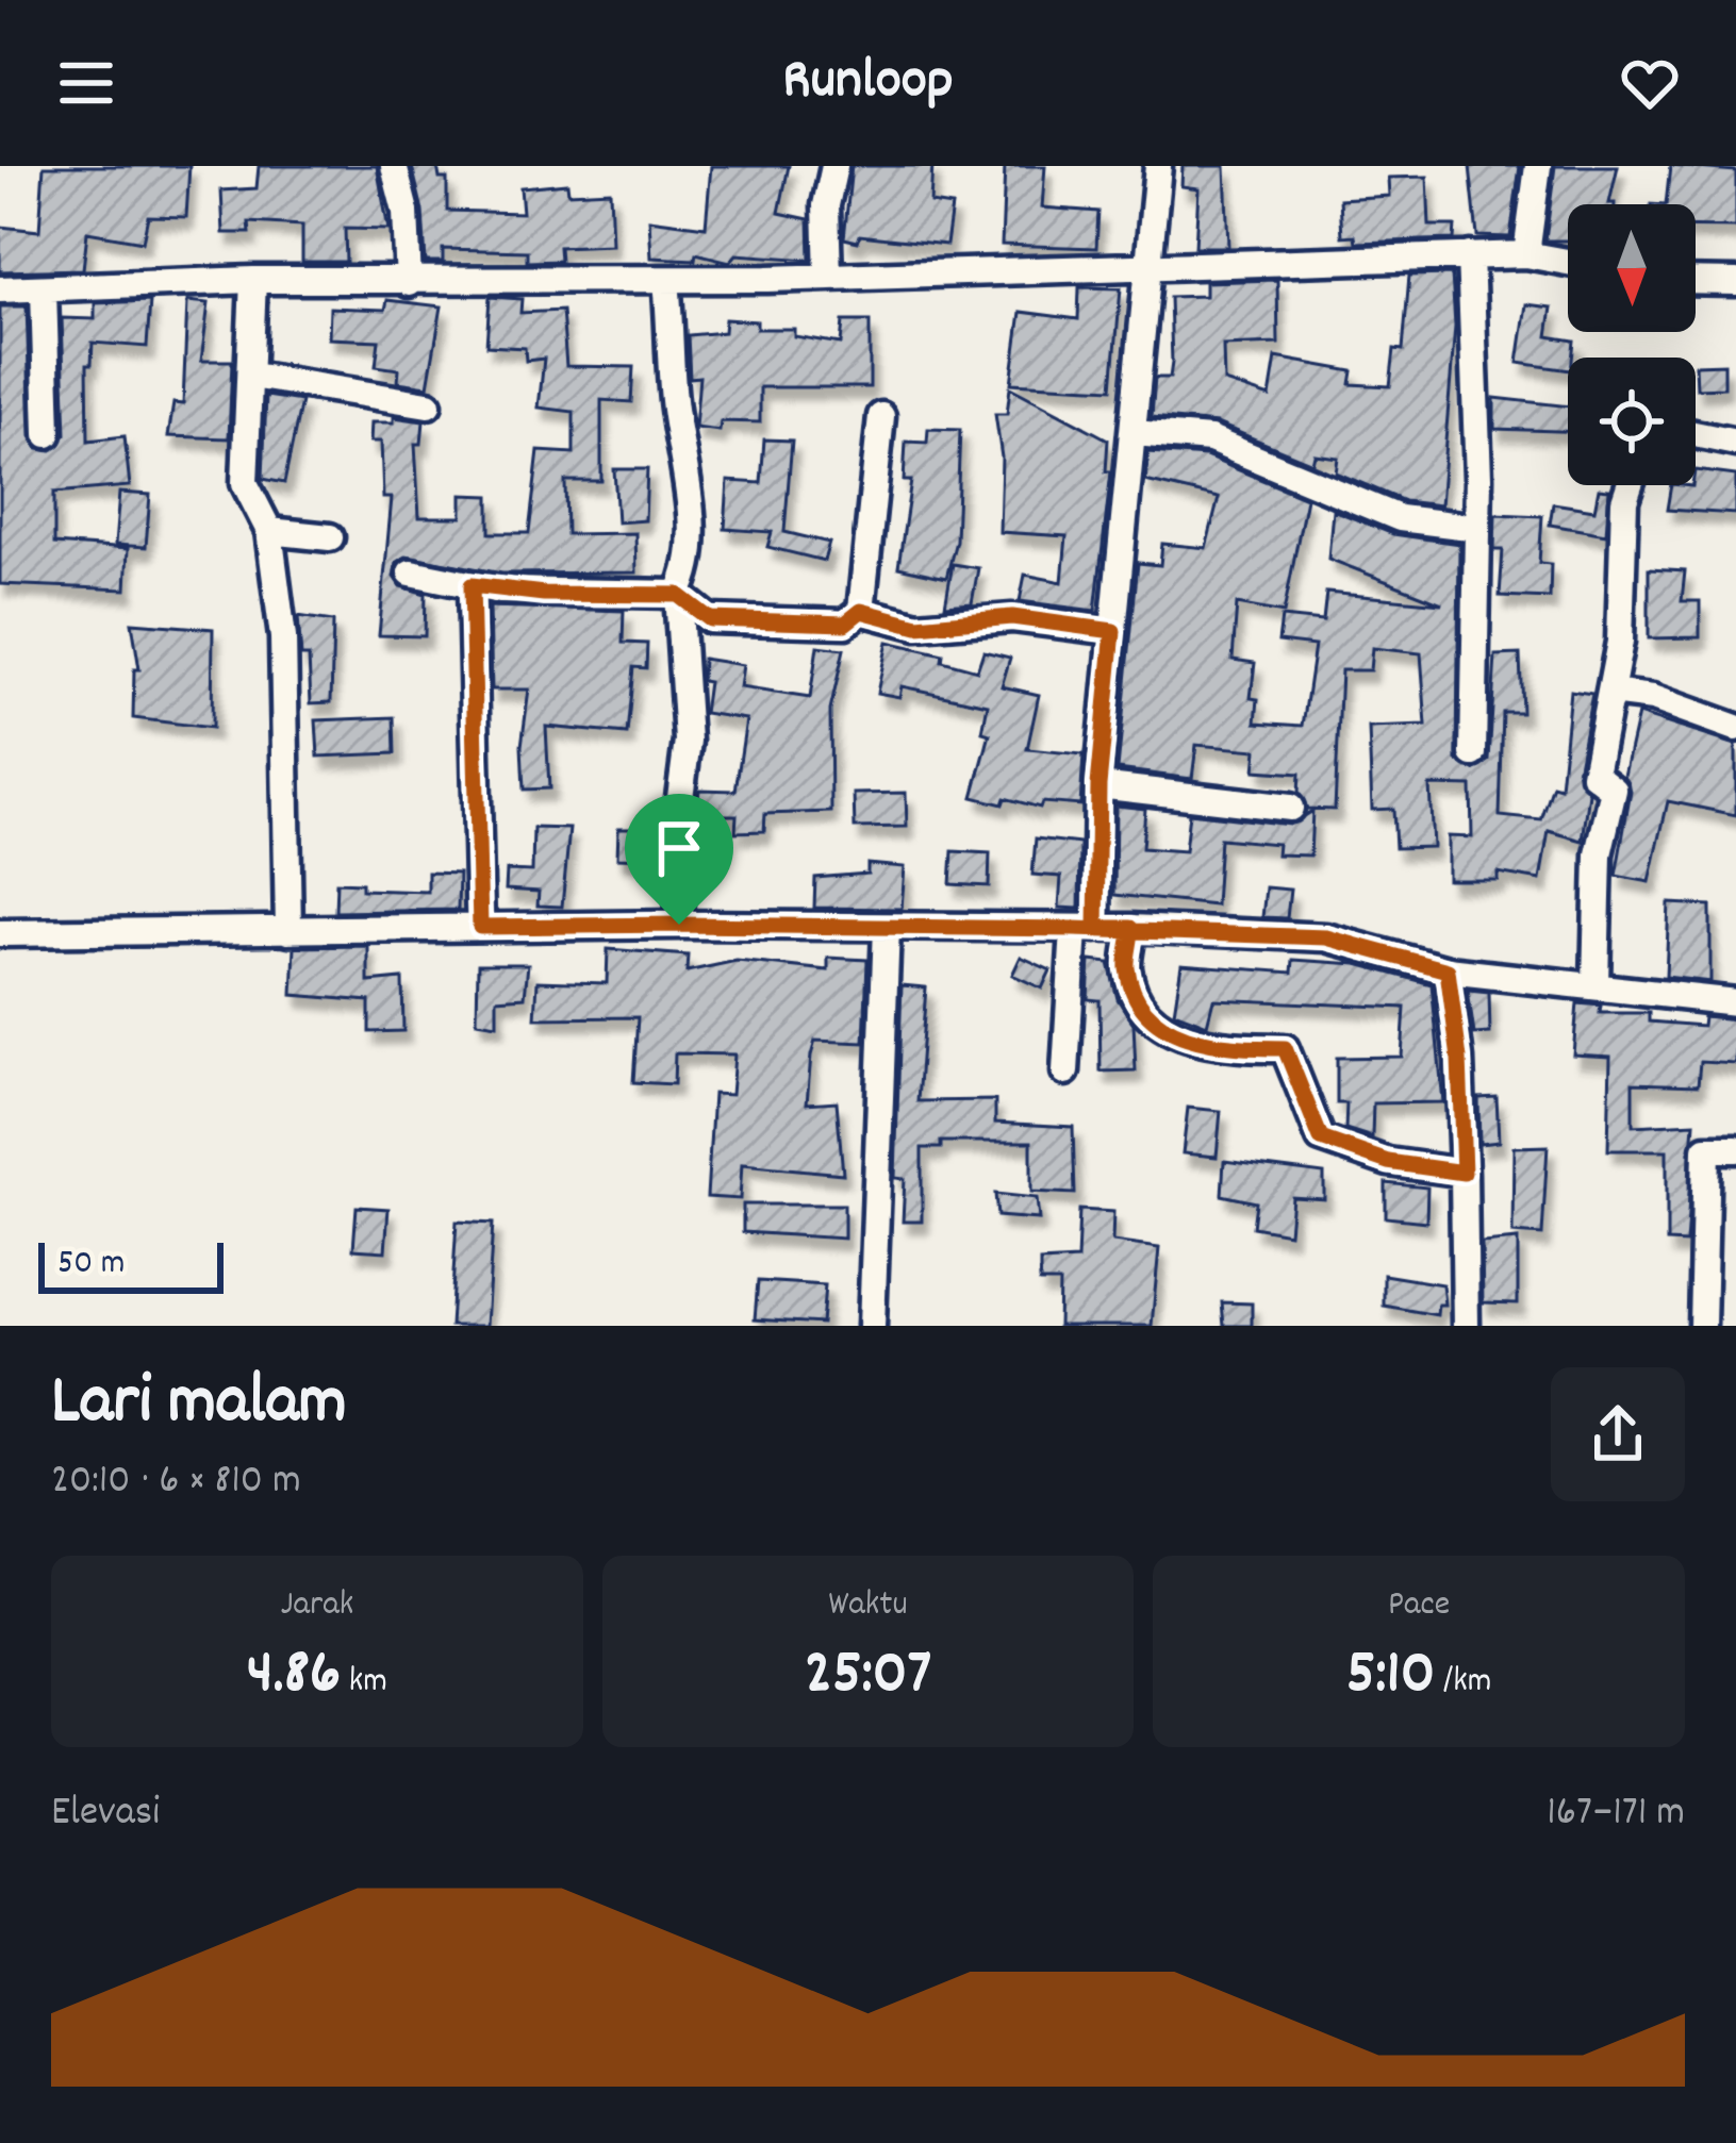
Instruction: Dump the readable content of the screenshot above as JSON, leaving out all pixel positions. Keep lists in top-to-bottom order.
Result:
{
  "scale_bar": "50 m",
  "north": "bottom",
  "page": {
    "header": "Runloop",
    "scale": "50 m",
    "heading": ["Lari malam", "20:10 · 6 × 810 m"],
    "stats": [
      ["Jarak", "4.86 km"],
      ["Waktu", "25:07"],
      ["Pace", "5:10 /km"]
    ],
    "chart": ["Elevasi", "167–171 m"]
  }
}
